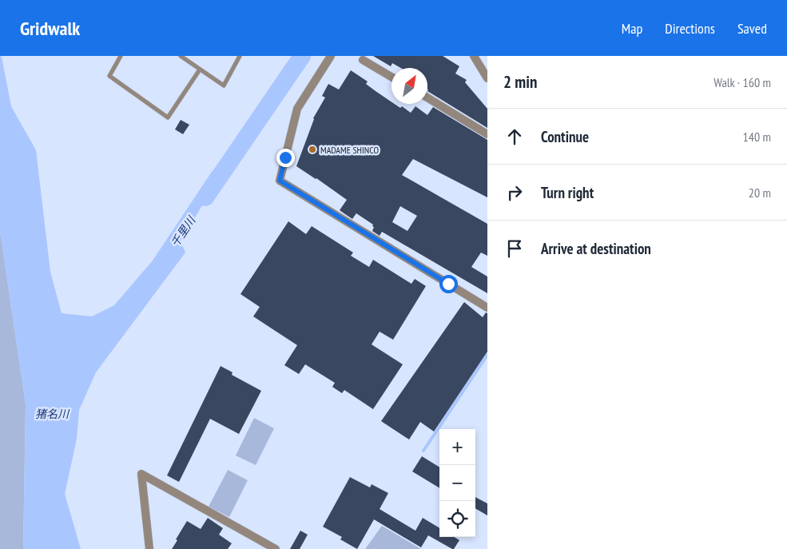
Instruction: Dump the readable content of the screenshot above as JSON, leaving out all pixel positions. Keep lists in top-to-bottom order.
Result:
{
  "water": ["千里川", "猪名川"],
  "places": ["MADAME SHINCO"],
  "north": "top right",
  "page": {
    "header": "Gridwalk",
    "nav": ["Map", "Directions", "Saved"],
    "heading": ["2 min", "Walk · 160 m"],
    "list": [
      ["Continue", "140 m"],
      ["Turn right", "20 m"],
      "Arrive at destination"
    ],
    "map_buttons": ["+", "−"]
  }
}
